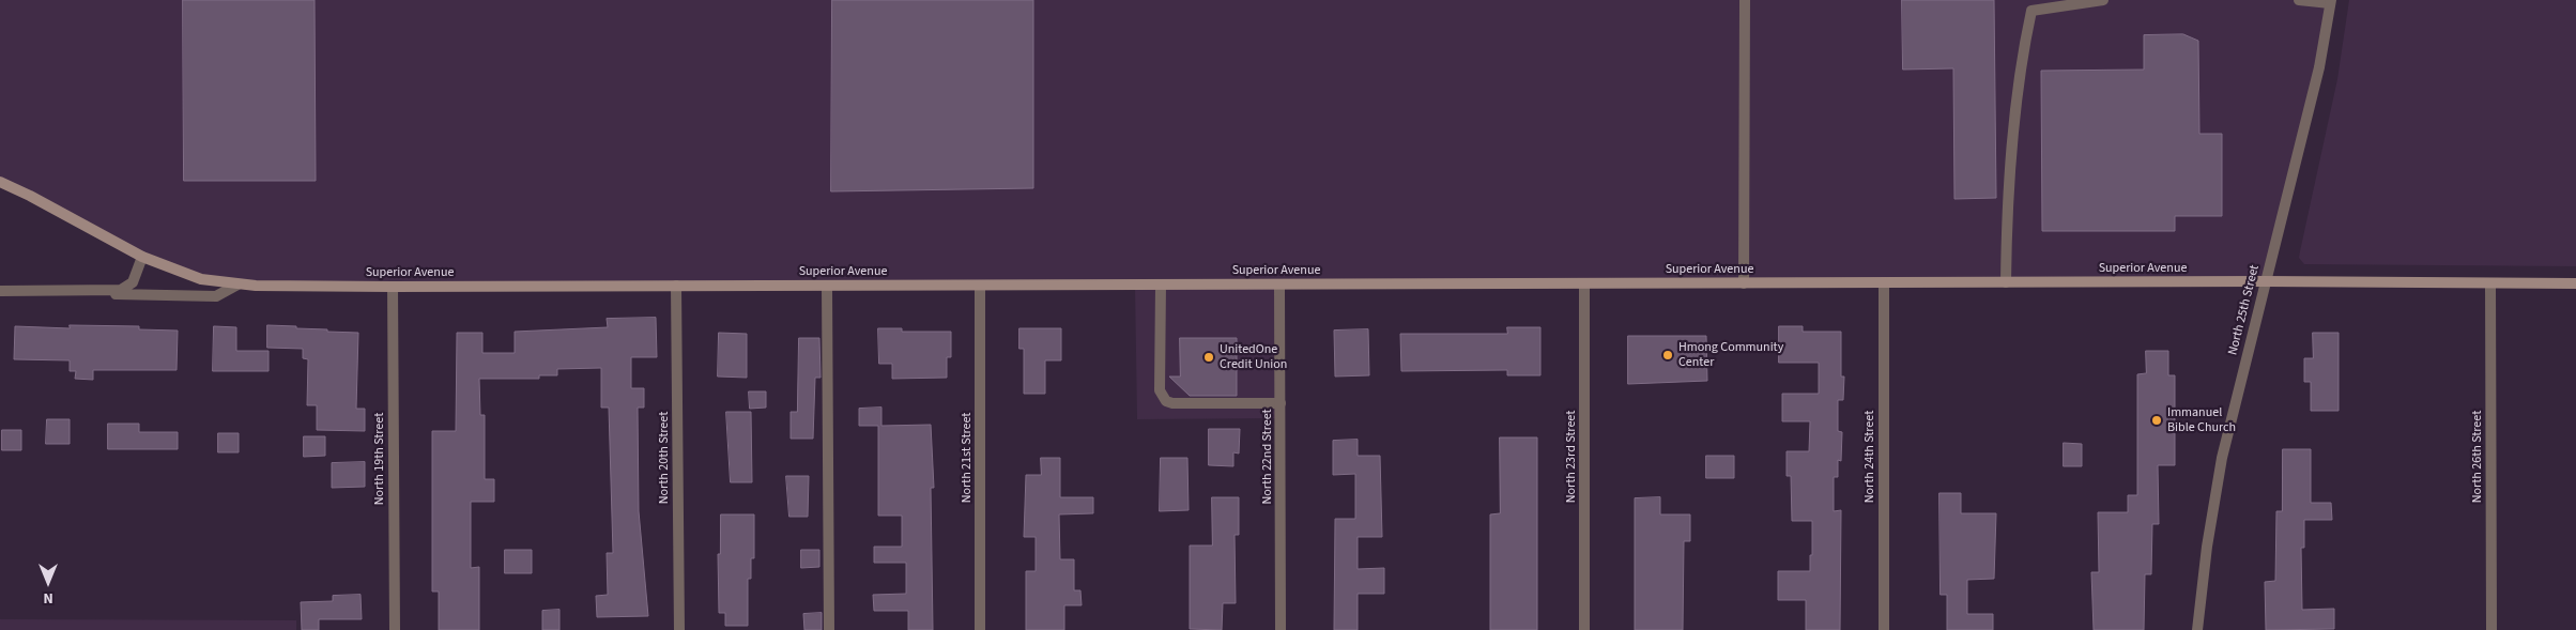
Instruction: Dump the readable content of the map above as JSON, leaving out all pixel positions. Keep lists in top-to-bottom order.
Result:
{
  "streets": {
    "street": [
      "Superior Avenue",
      "North 25th Street",
      "North 22nd Street",
      "North 23rd Street",
      "North 24th Street",
      "North 26th Street",
      "North 20th Street",
      "North 21st Street",
      "North 19th Street"
    ]
  },
  "crossings": [
    ["Superior Avenue", "North 25th Street"],
    ["Superior Avenue", "North 22nd Street"],
    ["Superior Avenue", "North 23rd Street"],
    ["Superior Avenue", "North 24th Street"],
    ["Superior Avenue", "North 26th Street"],
    ["Superior Avenue", "North 20th Street"],
    ["Superior Avenue", "North 21st Street"],
    ["Superior Avenue", "North 19th Street"]
  ],
  "places": ["Hmong Community Center", "UnitedOne Credit Union", "Immanuel Bible Church"],
  "north": "bottom"
}
